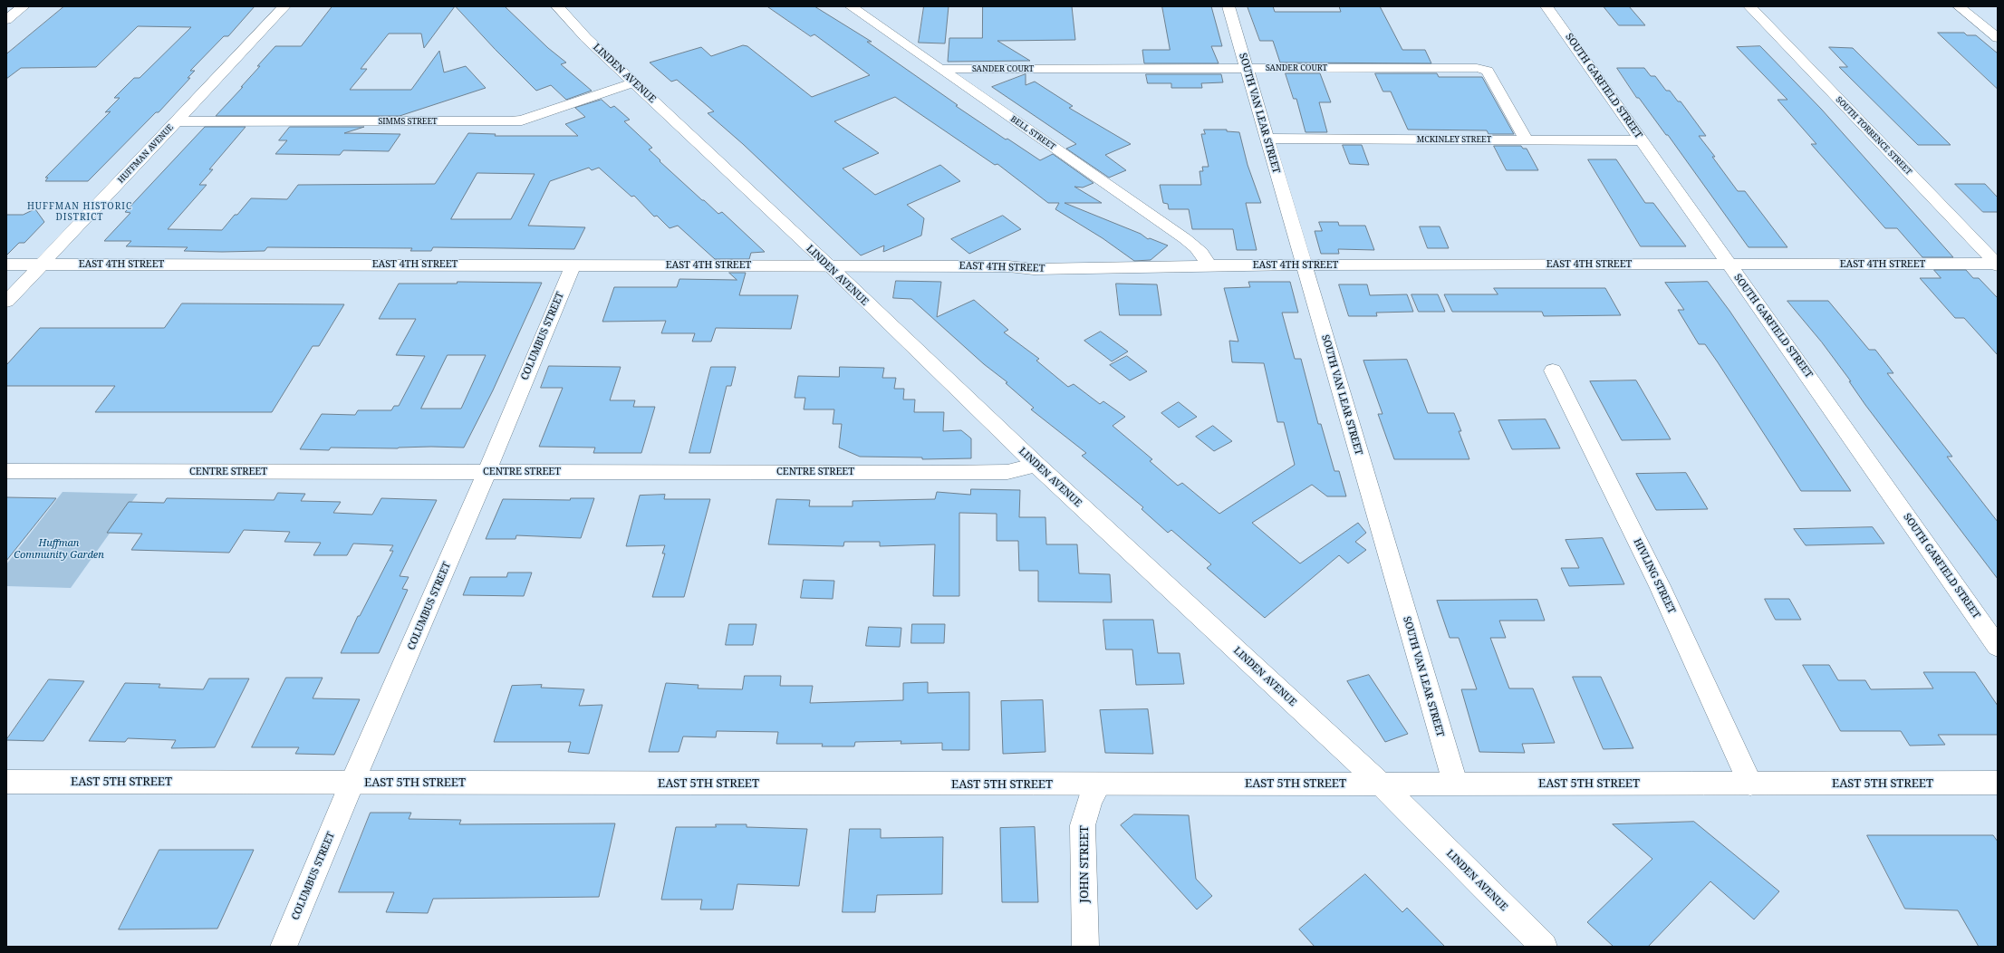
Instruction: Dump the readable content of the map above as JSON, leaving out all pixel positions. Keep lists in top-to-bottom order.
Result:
{
  "streets": {
    "street": [
      "SANDER COURT",
      "LINDEN AVENUE",
      "SOUTH GARFIELD STREET",
      "SOUTH VAN LEAR STREET",
      "SIMMS STREET",
      "BELL STREET",
      "SOUTH TORRENCE STREET",
      "MCKINLEY STREET",
      "HUFFMAN AVENUE",
      "EAST 4TH STREET",
      "COLUMBUS STREET",
      "CENTRE STREET",
      "HIVLING STREET",
      "EAST 5TH STREET",
      "JOHN STREET"
    ]
  },
  "crossings": [
    ["SANDER COURT", "SOUTH VAN LEAR STREET"],
    ["SANDER COURT", "BELL STREET"],
    ["SANDER COURT", "MCKINLEY STREET"],
    ["LINDEN AVENUE", "SIMMS STREET"],
    ["LINDEN AVENUE", "EAST 4TH STREET"],
    ["LINDEN AVENUE", "CENTRE STREET"],
    ["LINDEN AVENUE", "EAST 5TH STREET"],
    ["SOUTH GARFIELD STREET", "MCKINLEY STREET"],
    ["SOUTH GARFIELD STREET", "EAST 4TH STREET"],
    ["SOUTH VAN LEAR STREET", "MCKINLEY STREET"],
    ["SOUTH VAN LEAR STREET", "EAST 4TH STREET"],
    ["SOUTH VAN LEAR STREET", "EAST 5TH STREET"],
    ["SIMMS STREET", "HUFFMAN AVENUE"],
    ["BELL STREET", "EAST 4TH STREET"],
    ["SOUTH TORRENCE STREET", "EAST 4TH STREET"],
    ["HUFFMAN AVENUE", "EAST 4TH STREET"],
    ["EAST 4TH STREET", "COLUMBUS STREET"],
    ["COLUMBUS STREET", "CENTRE STREET"],
    ["COLUMBUS STREET", "EAST 5TH STREET"],
    ["HIVLING STREET", "EAST 5TH STREET"],
    ["EAST 5TH STREET", "JOHN STREET"]
  ],
  "districts": ["HUFFMAN HISTORIC DISTRICT"],
  "parks": ["Huffman Community Garden"]
}
